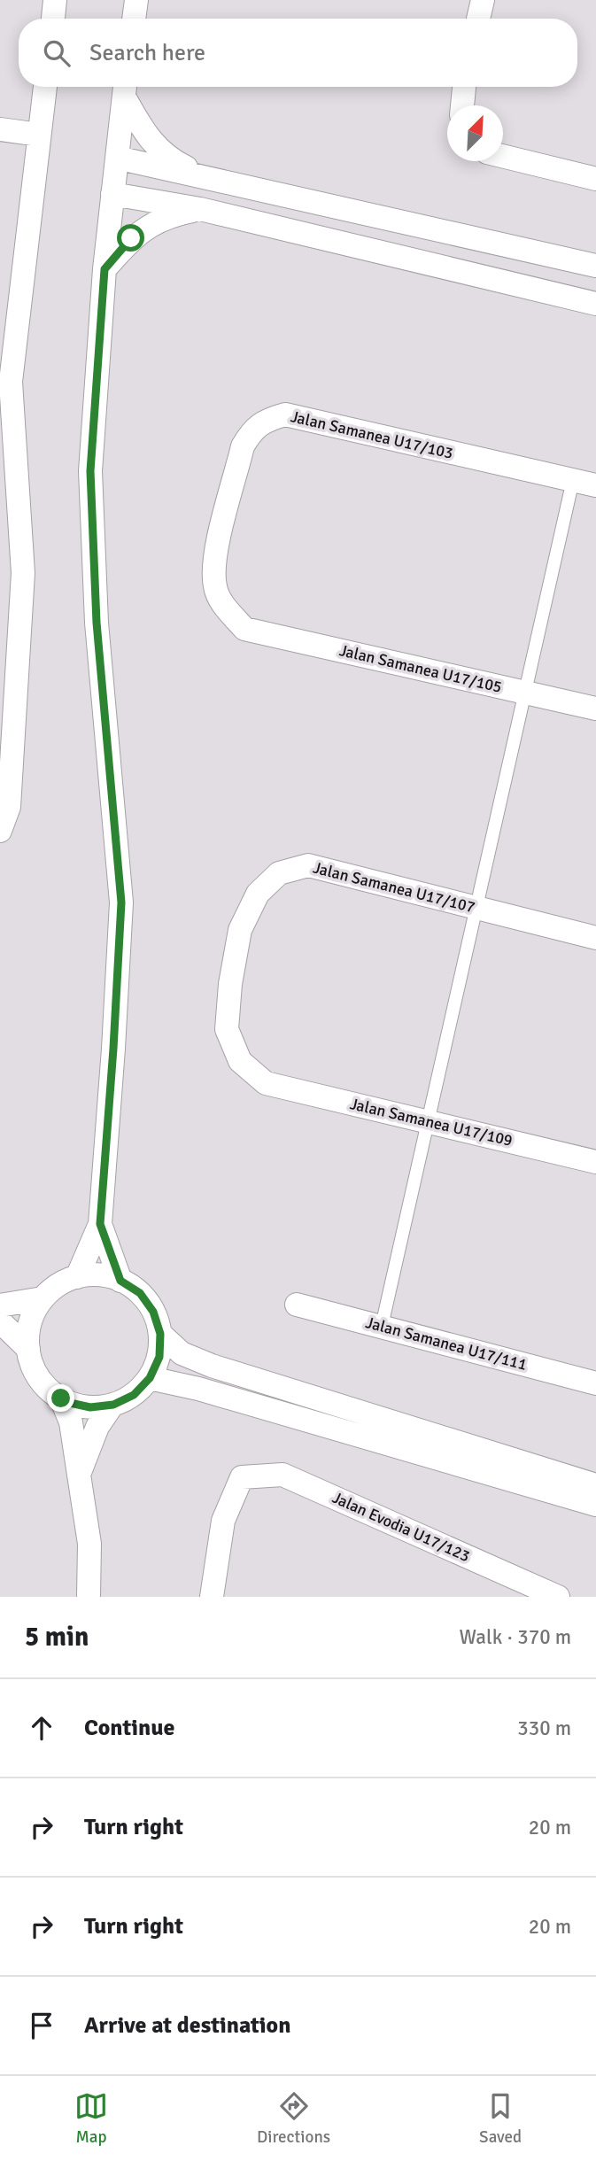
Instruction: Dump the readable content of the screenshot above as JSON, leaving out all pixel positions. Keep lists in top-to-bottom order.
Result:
{
  "streets": {
    "street": [
      "Jalan Samanea U17/103",
      "Jalan Samanea U17/105",
      "Jalan Samanea U17/107",
      "Jalan Samanea U17/109",
      "Jalan Samanea U17/111",
      "Jalan Evodia U17/123"
    ]
  },
  "crossings": [
    ["Jalan Samanea U17/103", "Jalan Samanea U17/105"],
    ["Jalan Samanea U17/107", "Jalan Samanea U17/109"]
  ],
  "north": "top right",
  "page": {
    "search": "Search here",
    "heading": ["5 min", "Walk · 370 m"],
    "list": [
      ["Continue", "330 m"],
      ["Turn right", "20 m"],
      ["Turn right", "20 m"],
      "Arrive at destination"
    ],
    "nav": ["Map", "Directions", "Saved"]
  }
}
